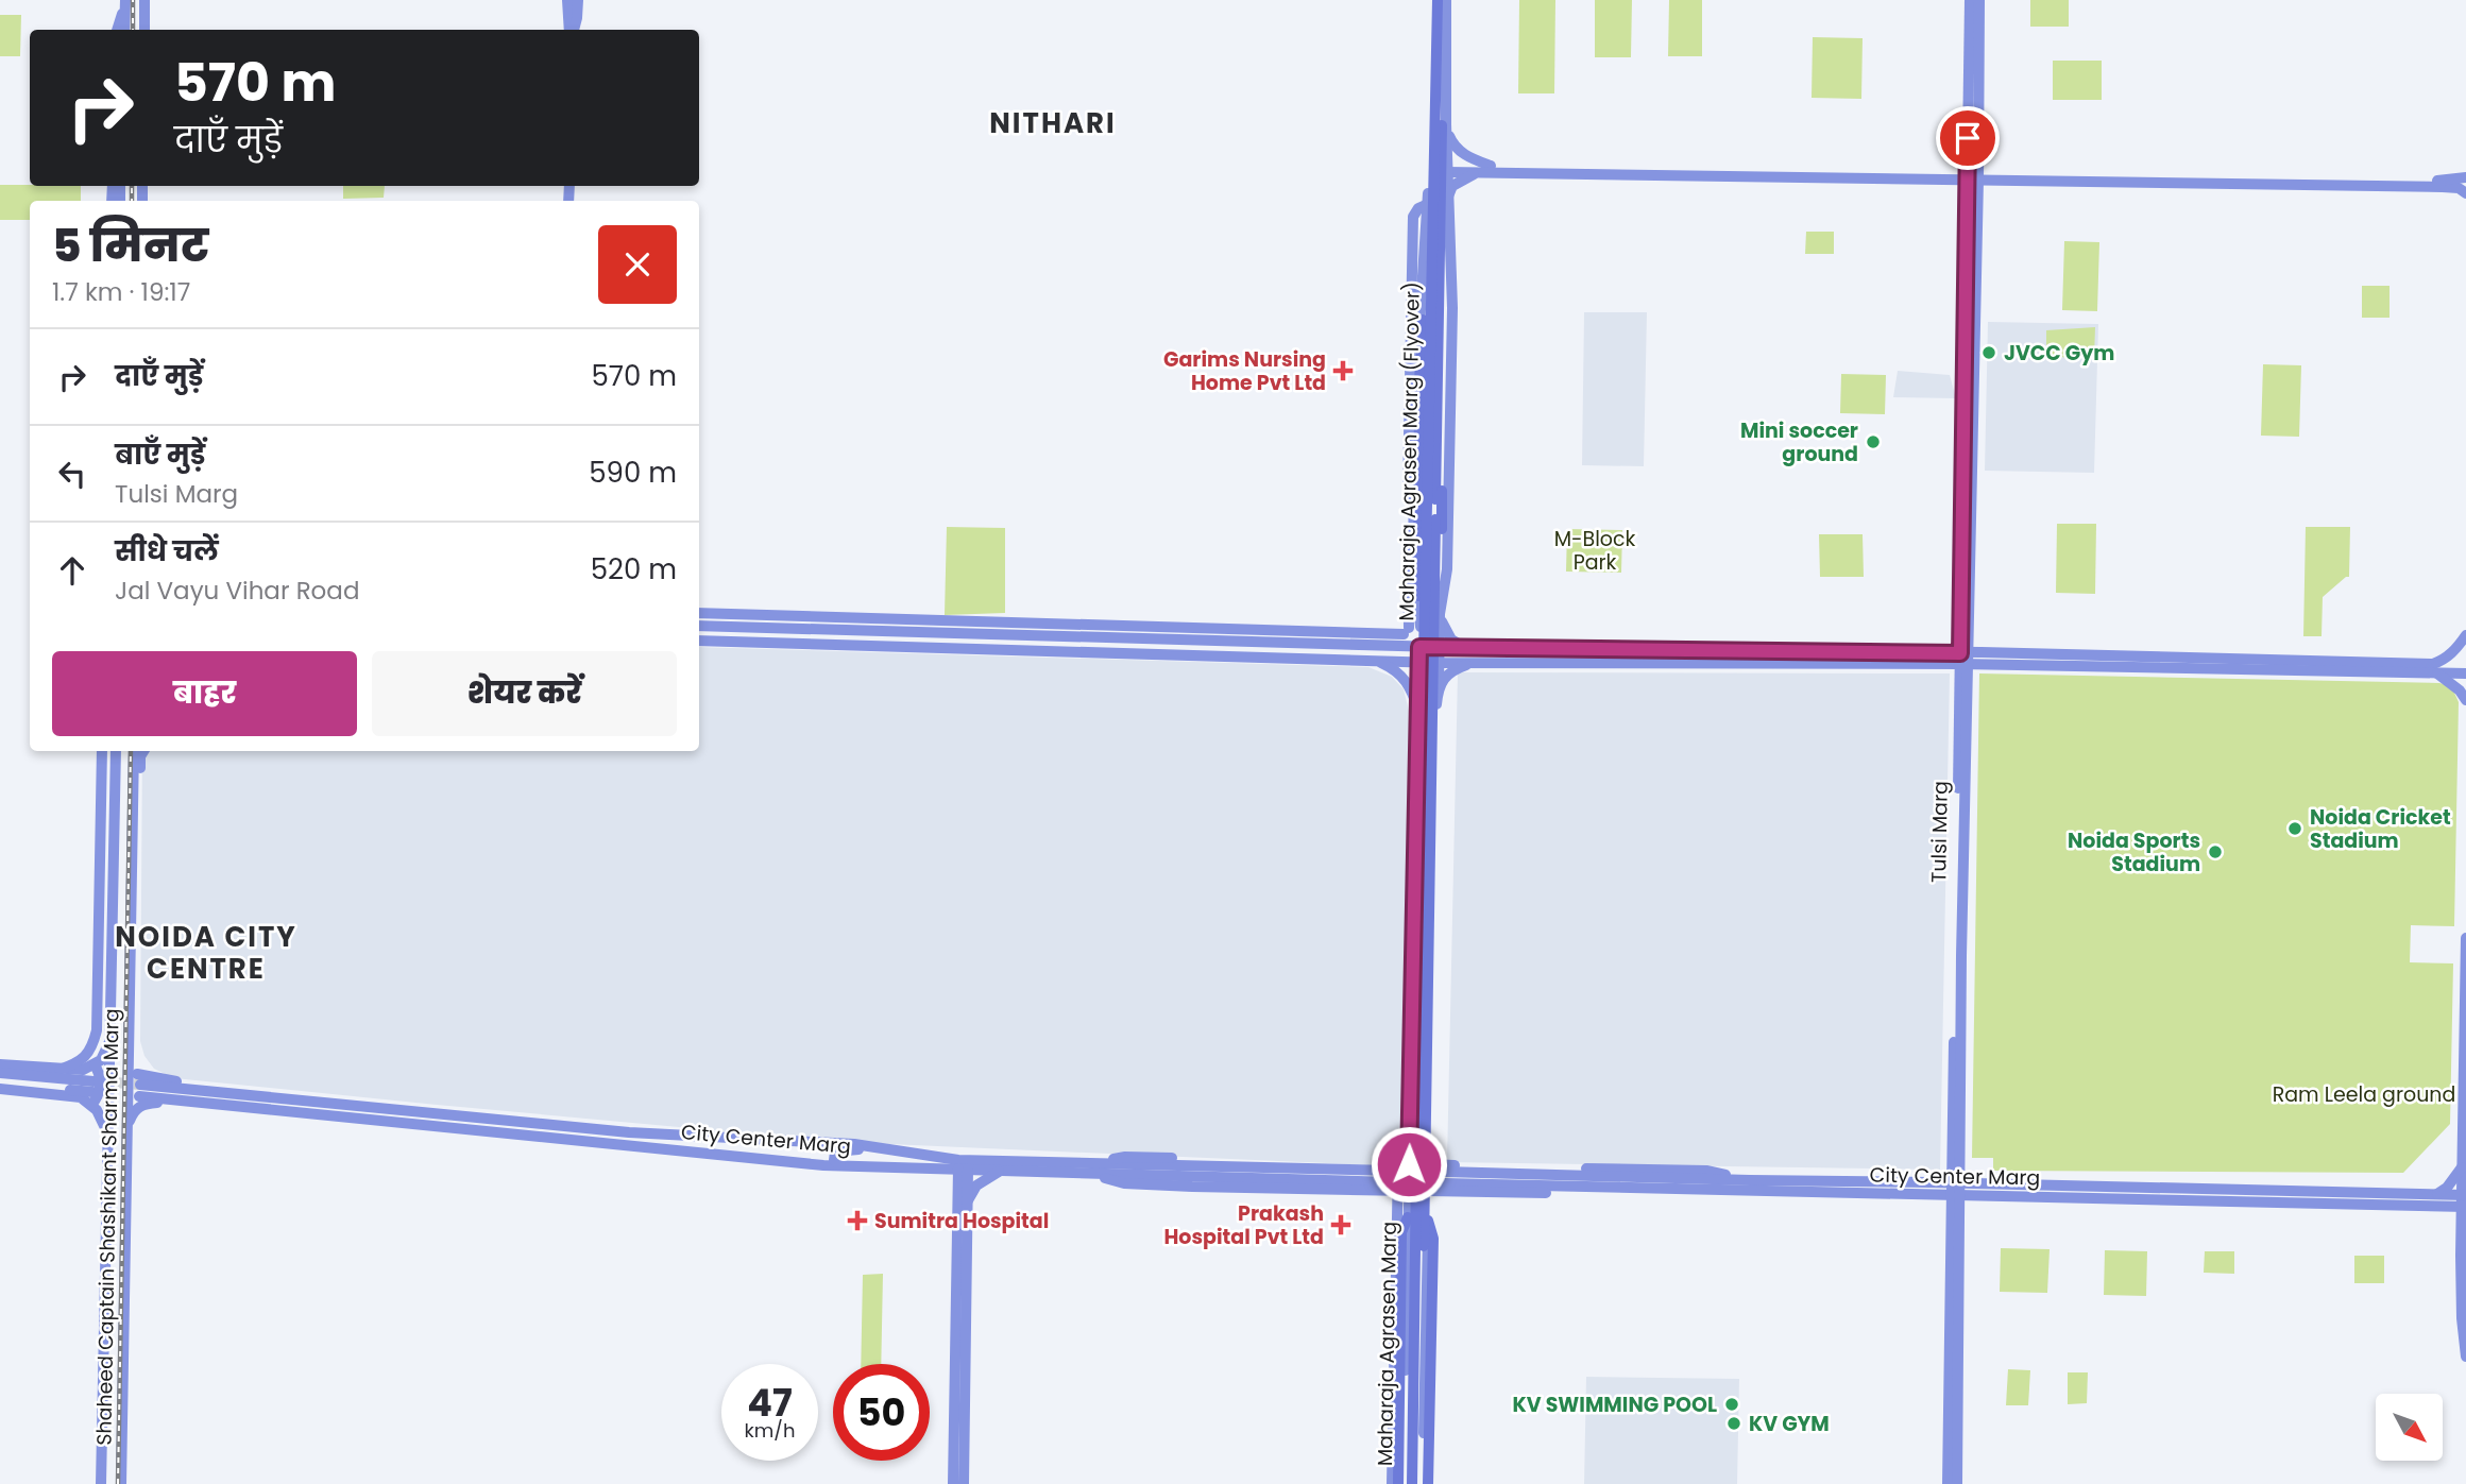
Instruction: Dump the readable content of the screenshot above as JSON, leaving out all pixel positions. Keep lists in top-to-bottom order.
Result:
{
  "streets": {
    "main road": ["Maharaja Agrasen Marg (Flyover)"],
    "street": [
      "Tulsi Marg",
      "City Center Marg",
      "Shaheed Captain Shashikant Sharma Marg",
      "Maharaja Agrasen Marg"
    ]
  },
  "crossings": [
    ["Maharaja Agrasen Marg (Flyover)", "Maharaja Agrasen Marg"],
    ["Tulsi Marg", "City Center Marg"],
    ["City Center Marg", "Maharaja Agrasen Marg"]
  ],
  "districts": ["NITHARI", "NOIDA CITY CENTRE"],
  "parks": ["M-Block Park", "Ram Leela ground"],
  "places": {
    "other": [
      "JVCC Gym",
      "Mini soccer ground",
      "Noida Cricket Stadium",
      "Noida Sports Stadium",
      "KV SWIMMING POOL",
      "KV GYM"
    ],
    "health": ["Garims Nursing Home Pvt Ltd", "Sumitra Hospital", "Prakash Hospital Pvt Ltd"]
  },
  "north": "bottom right",
  "page": {
    "turn": ["570 m", "दाएँ मुड़ें"],
    "heading": ["5 मिनट", "1.7 km · 19:17"],
    "list": [
      {
        "name": "दाएँ मुड़ें",
        "value": "570 m"
      },
      {
        "name": "बाएँ मुड़ें",
        "note": "Tulsi Marg",
        "value": "590 m"
      },
      {
        "name": "सीधे चलें",
        "note": "Jal Vayu Vihar Road",
        "value": "520 m"
      }
    ],
    "buttons": ["बाहर", "शेयर करें"],
    "speed": "47 km/h",
    "limit": "50"
  }
}
